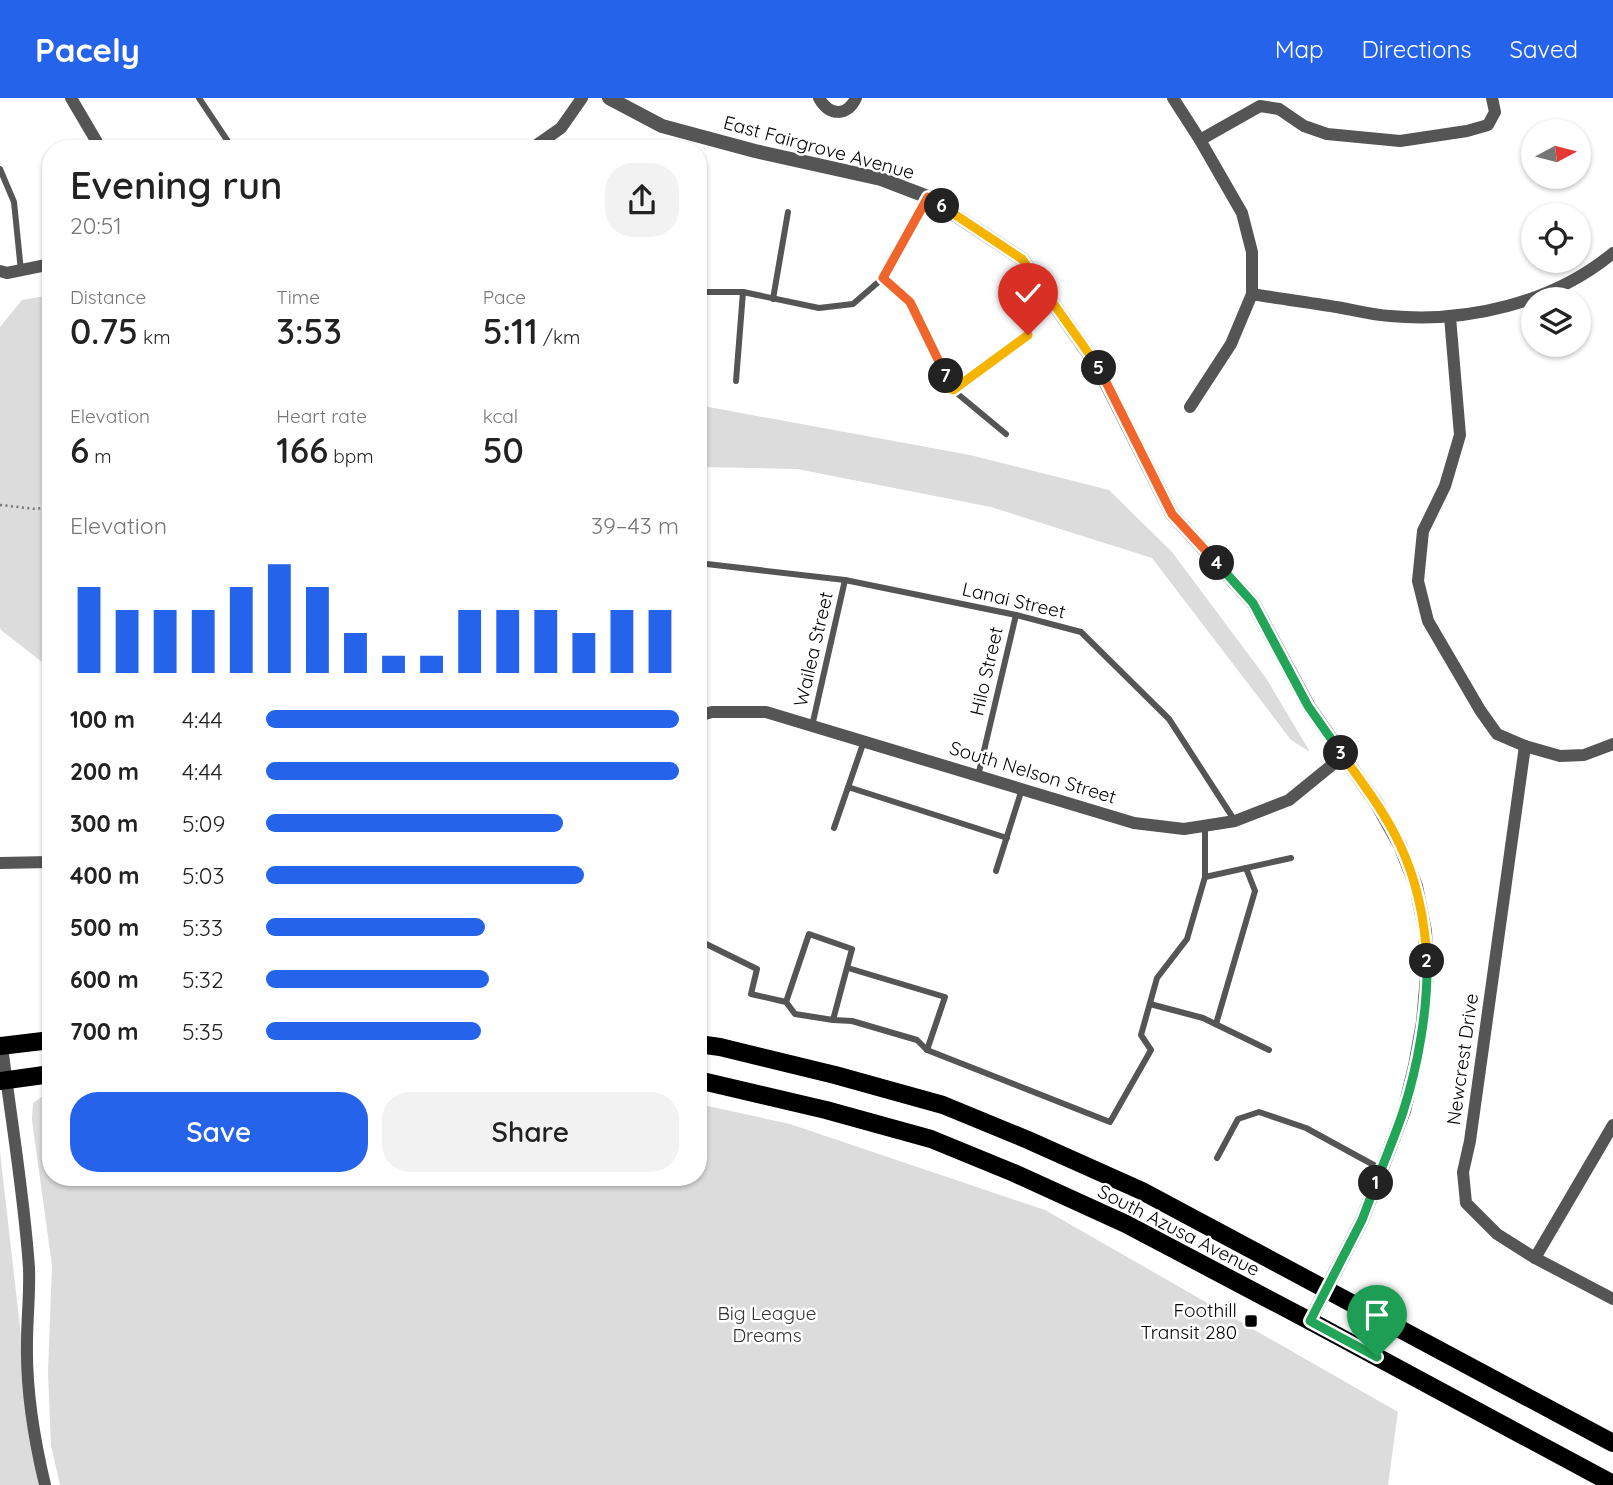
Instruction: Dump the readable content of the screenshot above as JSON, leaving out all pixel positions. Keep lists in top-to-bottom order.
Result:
{
  "streets": {
    "main road": ["South Azusa Avenue"],
    "street": ["East Fairgrove Avenue", "South Nelson Street", "Newcrest Drive"],
    "lane": ["Lanai Street", "Wailea Street", "Hilo Street"]
  },
  "crossings": [
    ["East Fairgrove Avenue", "South Nelson Street"],
    ["East Fairgrove Avenue", "South Azusa Avenue"],
    ["Lanai Street", "Wailea Street"],
    ["Lanai Street", "Hilo Street"],
    ["Lanai Street", "South Nelson Street"],
    ["Wailea Street", "South Nelson Street"],
    ["Hilo Street", "South Nelson Street"]
  ],
  "parks": ["Big League Dreams"],
  "places": {
    "transit": ["Foothill Transit 280"]
  },
  "north": "right",
  "page": {
    "header": "Pacely",
    "nav": ["Map", "Directions", "Saved"],
    "heading": ["Evening run", "20:51"],
    "pins": [
      "6",
      "5",
      "7",
      "4",
      "3",
      "2",
      "1"
    ],
    "stats": [
      ["Distance", "0.75 km"],
      ["Time", "3:53"],
      ["Pace", "5:11 /km"],
      ["Elevation", "6 m"],
      ["Heart rate", "166 bpm"],
      ["kcal", "50"]
    ],
    "chart": ["Elevation", "39–43 m"],
    "list": [
      {
        "name": "100 m",
        "note": "4:44"
      },
      {
        "name": "200 m",
        "note": "4:44"
      },
      {
        "name": "300 m",
        "note": "5:09"
      },
      {
        "name": "400 m",
        "note": "5:03"
      },
      {
        "name": "500 m",
        "note": "5:33"
      },
      {
        "name": "600 m",
        "note": "5:32"
      },
      {
        "name": "700 m",
        "note": "5:35"
      }
    ],
    "buttons": ["Save", "Share"]
  }
}
